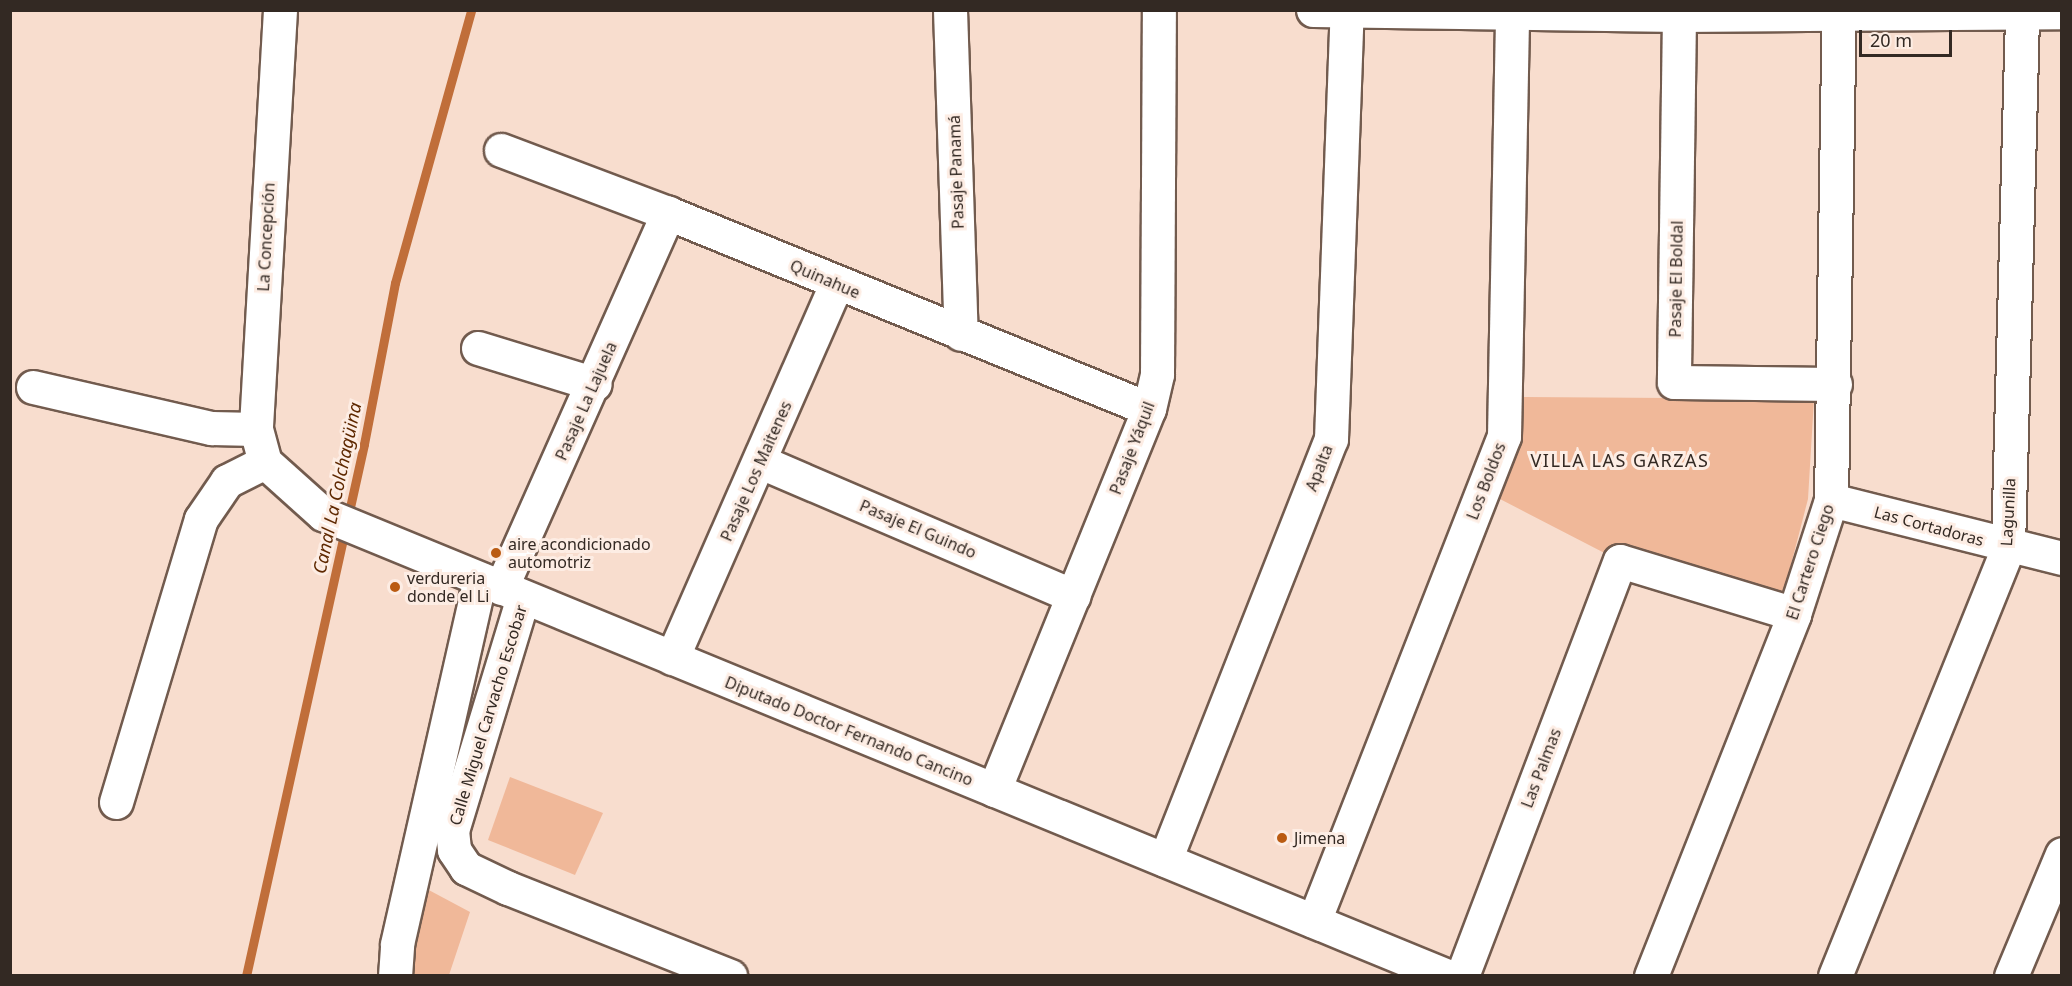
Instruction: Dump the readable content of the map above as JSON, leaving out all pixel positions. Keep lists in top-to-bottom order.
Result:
{
  "streets": {
    "street": [
      "Pasaje Panamá",
      "La Concepción",
      "Quinahue",
      "Pasaje El Boldal",
      "Pasaje La Lajuela",
      "Pasaje Yáquil",
      "Apalta",
      "Pasaje Los Maitenes",
      "Los Boldos",
      "Lagunilla",
      "Las Cortadoras",
      "Pasaje El Guindo",
      "El Cartero Ciego",
      "Calle Miguel Carvacho Escobar",
      "Diputado Doctor Fernando Cancino",
      "Las Palmas"
    ]
  },
  "crossings": [
    ["Pasaje Panamá", "Quinahue"],
    ["La Concepción", "Diputado Doctor Fernando Cancino"],
    ["Quinahue", "Pasaje La Lajuela"],
    ["Quinahue", "Pasaje Yáquil"],
    ["Quinahue", "Pasaje Los Maitenes"],
    ["Pasaje El Boldal", "El Cartero Ciego"],
    ["Pasaje La Lajuela", "Calle Miguel Carvacho Escobar"],
    ["Pasaje La Lajuela", "Diputado Doctor Fernando Cancino"],
    ["Pasaje Yáquil", "Pasaje El Guindo"],
    ["Pasaje Yáquil", "Diputado Doctor Fernando Cancino"],
    ["Apalta", "Diputado Doctor Fernando Cancino"],
    ["Pasaje Los Maitenes", "Pasaje El Guindo"],
    ["Pasaje Los Maitenes", "Diputado Doctor Fernando Cancino"],
    ["Los Boldos", "Diputado Doctor Fernando Cancino"],
    ["Lagunilla", "Las Cortadoras"],
    ["Las Cortadoras", "El Cartero Ciego"],
    ["El Cartero Ciego", "Las Palmas"],
    ["Calle Miguel Carvacho Escobar", "Diputado Doctor Fernando Cancino"]
  ],
  "districts": ["VILLA LAS GARZAS"],
  "water": ["Canal La Colchagüina"],
  "places": ["aire acondicionado automotriz", "verdureria donde el Li", "Jimena"],
  "scale_bar": "20 m"
}
